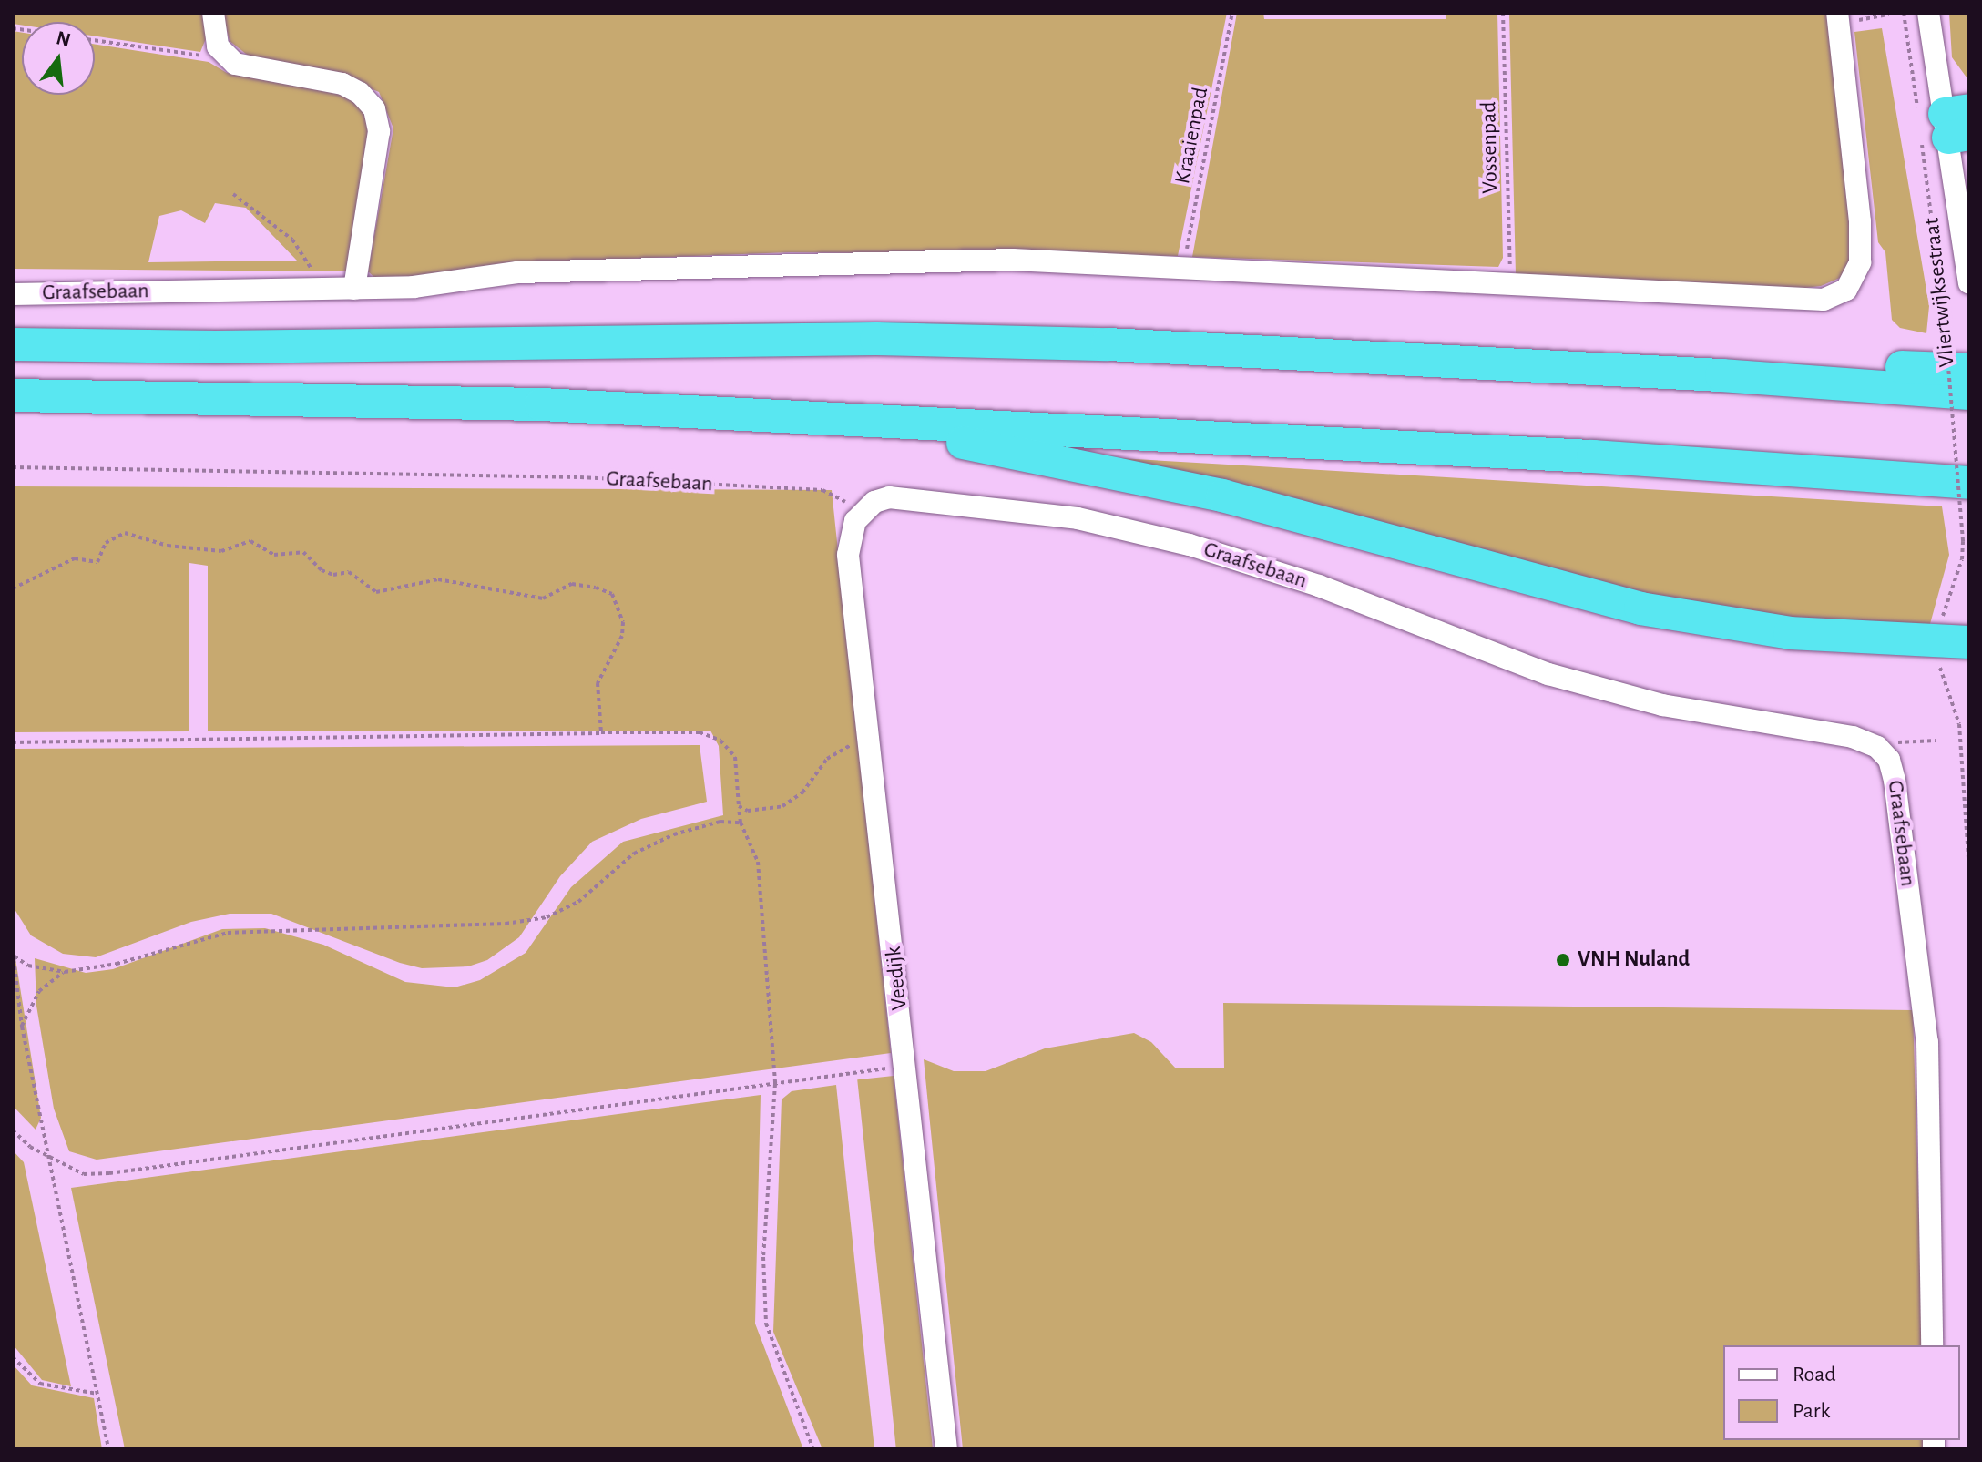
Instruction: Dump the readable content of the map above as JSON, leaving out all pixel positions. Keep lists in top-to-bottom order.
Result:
{
  "streets": {
    "street": ["Graafsebaan", "Vliertwijksestraat", "Veedijk"],
    "path": ["Kraaienpad", "Vossenpad"]
  },
  "crossings": [
    ["Kraaienpad", "Graafsebaan"],
    ["Vossenpad", "Graafsebaan"],
    ["Graafsebaan", "Veedijk"]
  ],
  "places": ["VNH Nuland"],
  "legend": ["Road", "Park"],
  "north": "top"
}
